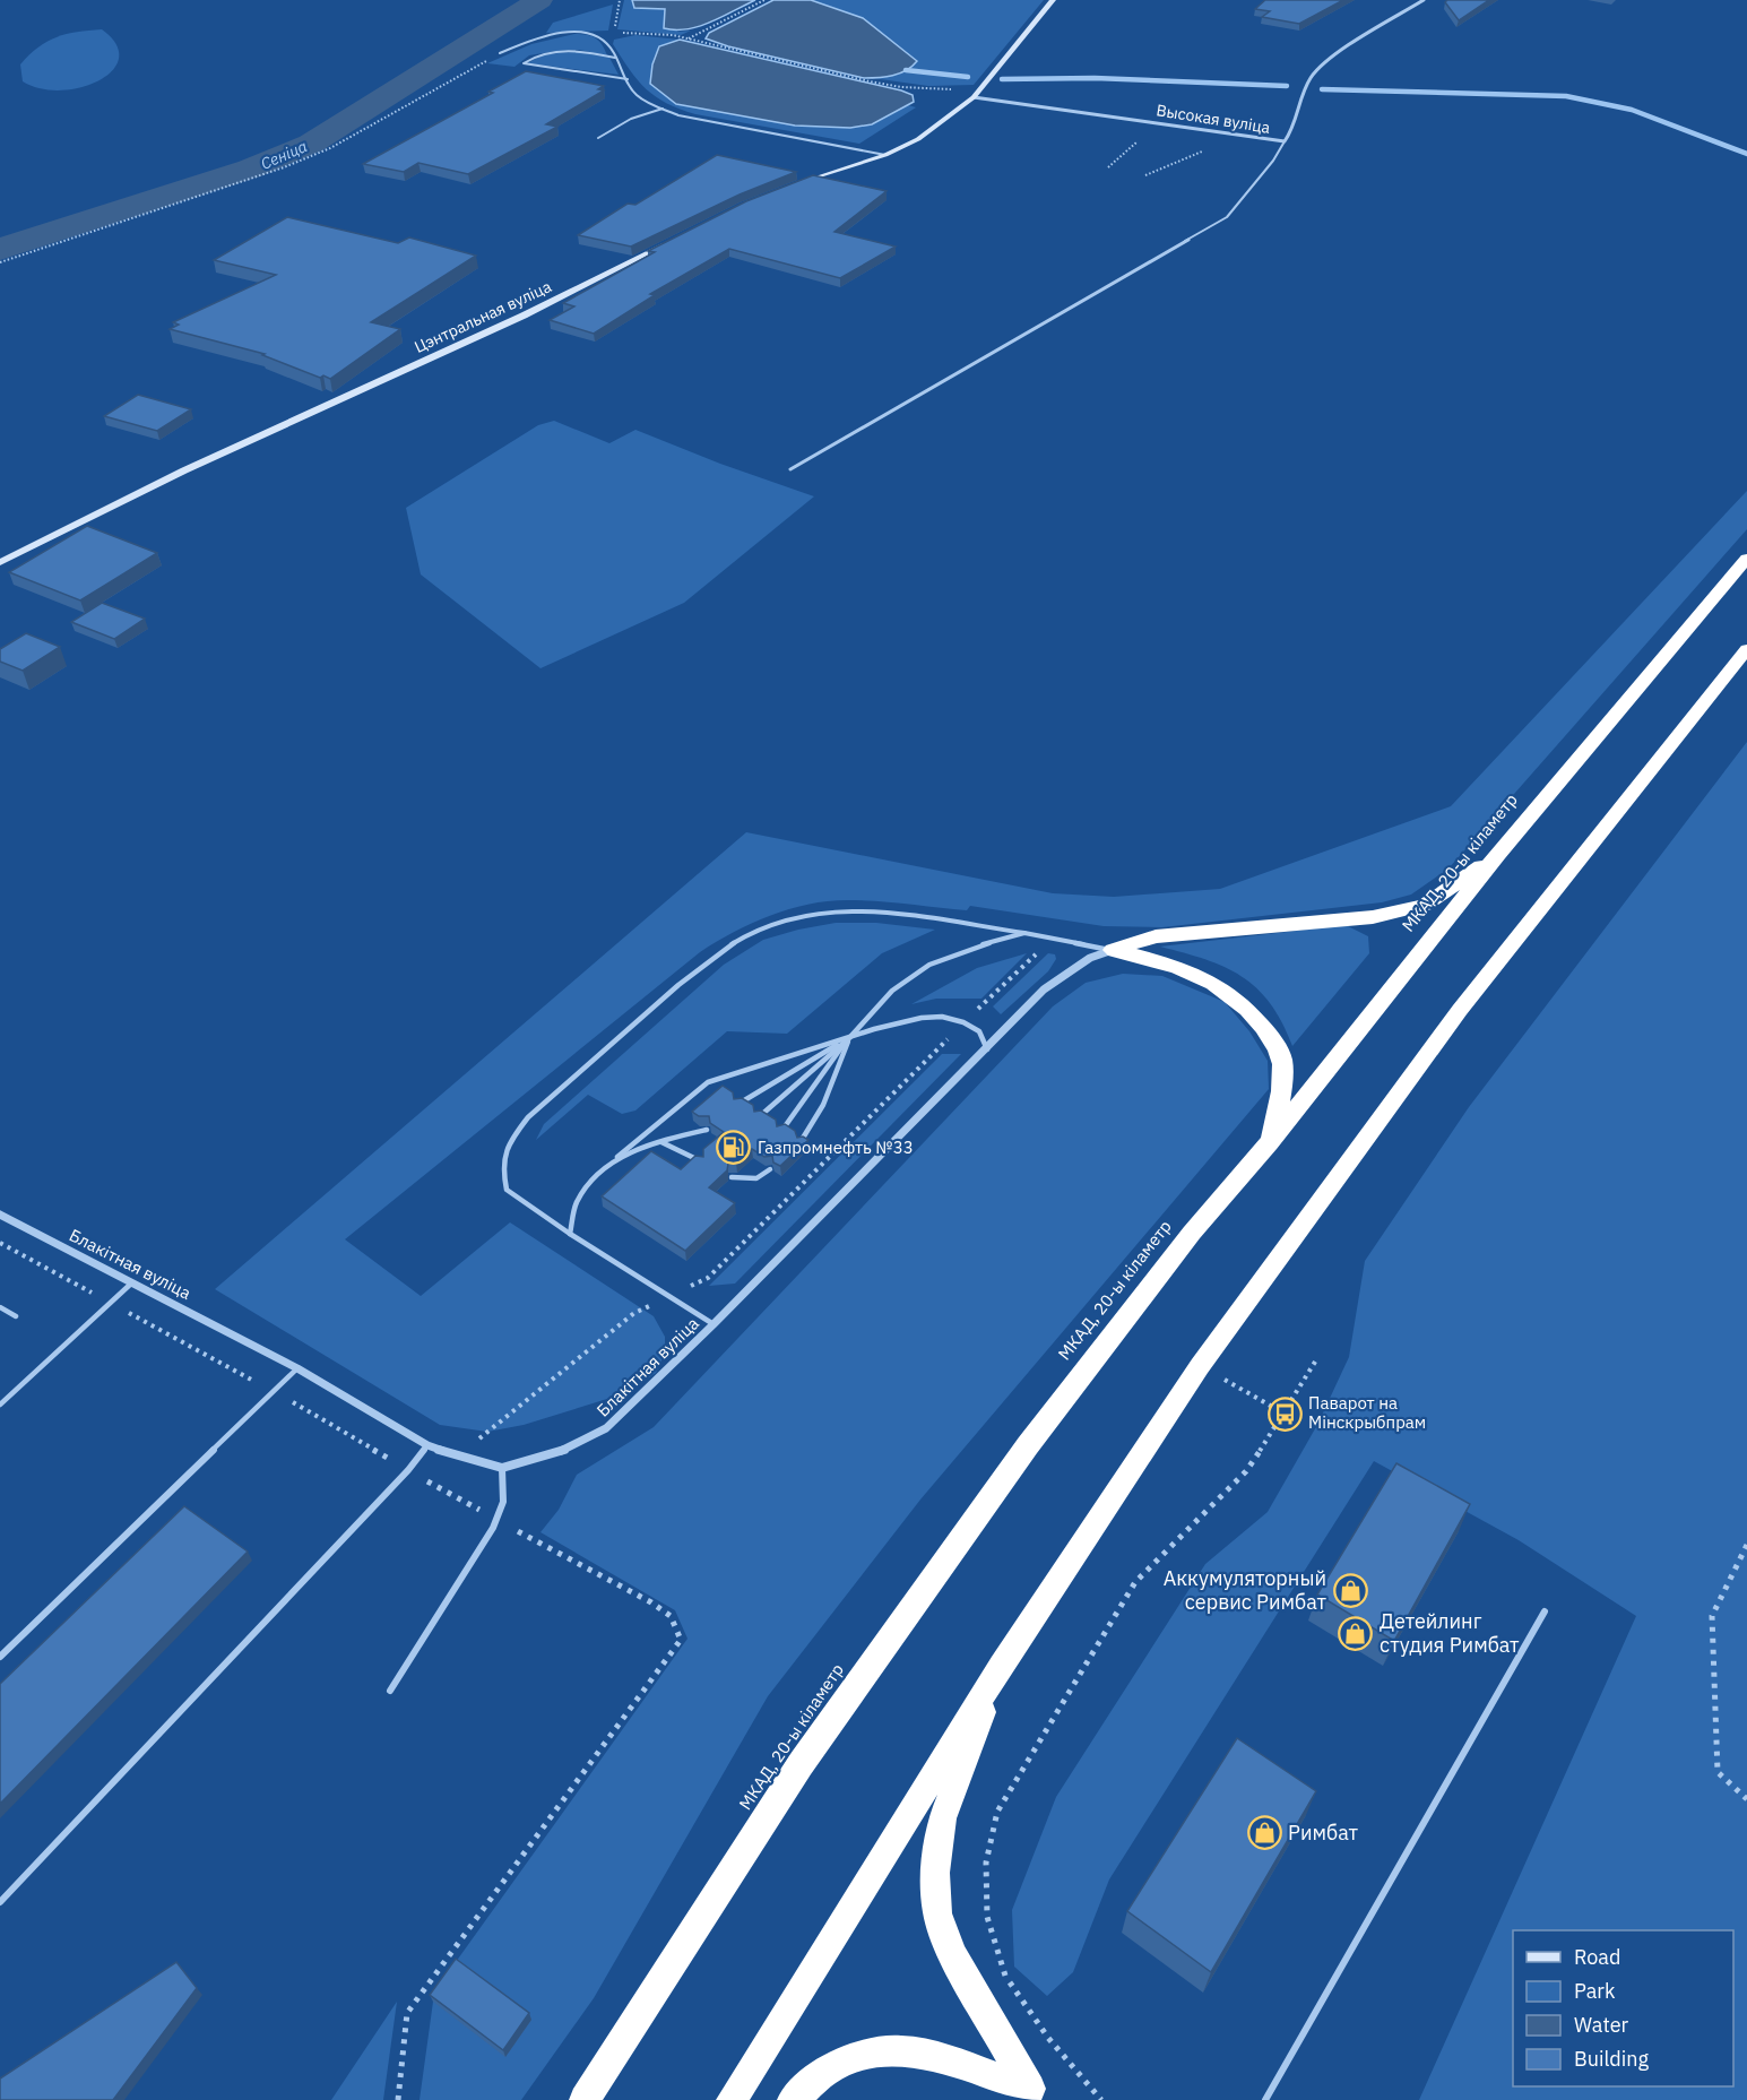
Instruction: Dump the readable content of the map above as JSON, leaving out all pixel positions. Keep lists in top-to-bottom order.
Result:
{
  "streets": {
    "highway": ["МКАД, 20-ы кіламетр"],
    "street": ["Высокая вуліца", "Цэнтральная вуліца", "Блакітная вуліца"]
  },
  "water": ["Сеніца"],
  "places": {
    "fuel station": ["Газпромнефть №33"],
    "bus stop": ["Паварот на Мінскрыбпрам"],
    "shop": ["Аккумуляторный сервис Римбат", "Детейлинг студия Римбат", "Римбат"]
  },
  "legend": [
    "Road",
    "Park",
    "Water",
    "Building"
  ]
}
